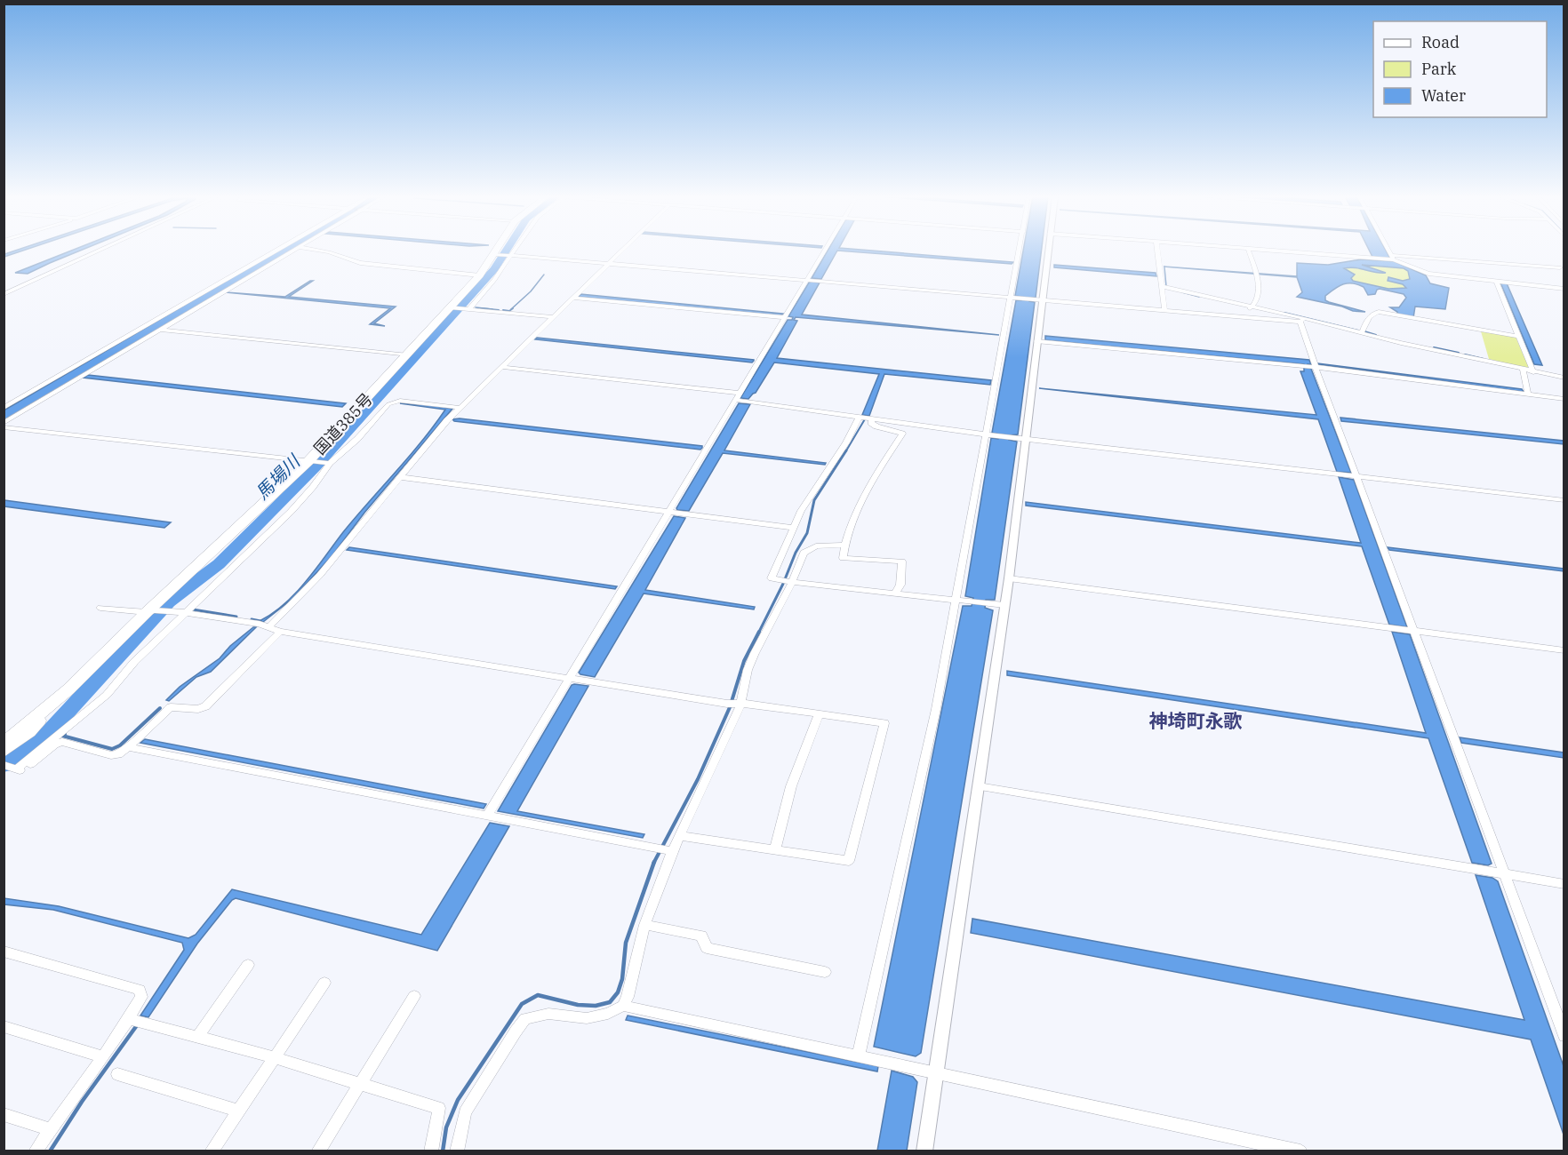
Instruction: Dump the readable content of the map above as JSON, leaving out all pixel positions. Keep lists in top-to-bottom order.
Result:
{
  "streets": {
    "highway": ["国道385号"]
  },
  "districts": ["神埼町永歌"],
  "water": ["馬場川"],
  "legend": ["Road", "Park", "Water"]
}
